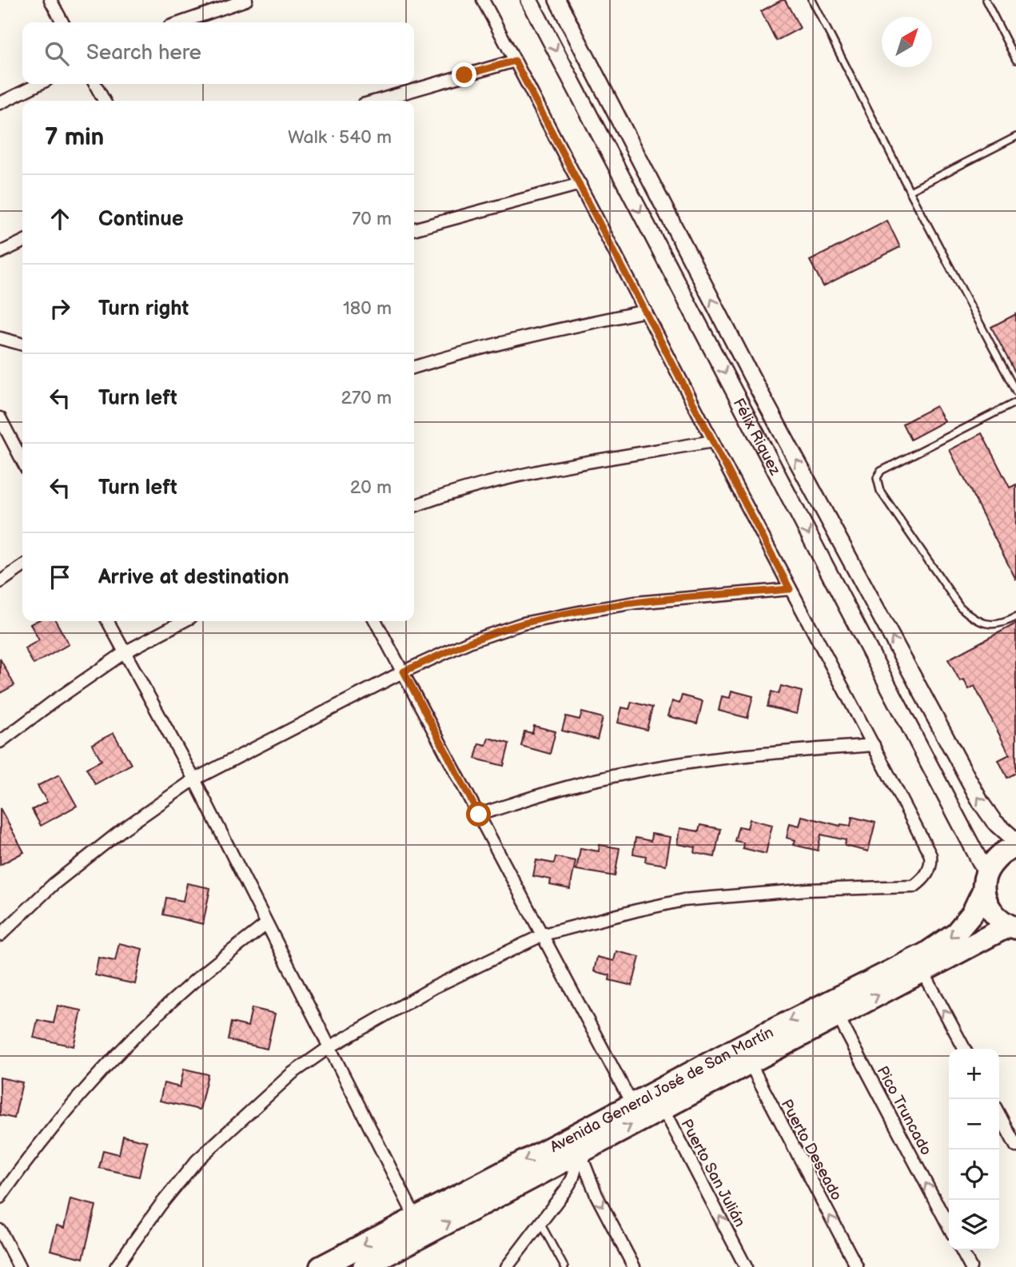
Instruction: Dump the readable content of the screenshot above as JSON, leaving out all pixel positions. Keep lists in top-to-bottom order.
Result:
{
  "streets": {
    "highway": ["Avenida General José de San Martín"],
    "street": [
      "Félix Riquez",
      "Pico Truncado",
      "Puerto Deseado",
      "Puerto San Julián"
    ]
  },
  "crossings": [
    ["Félix Riquez", "Avenida General José de San Martín"],
    ["Avenida General José de San Martín", "Pico Truncado"],
    ["Avenida General José de San Martín", "Puerto Deseado"],
    ["Avenida General José de San Martín", "Puerto San Julián"]
  ],
  "one_way": ["Puerto Deseado"],
  "north": "top right",
  "page": {
    "search": "Search here",
    "heading": ["7 min", "Walk · 540 m"],
    "list": [
      ["Continue", "70 m"],
      ["Turn right", "180 m"],
      ["Turn left", "270 m"],
      ["Turn left", "20 m"],
      "Arrive at destination"
    ],
    "map_buttons": ["+", "−"]
  }
}
